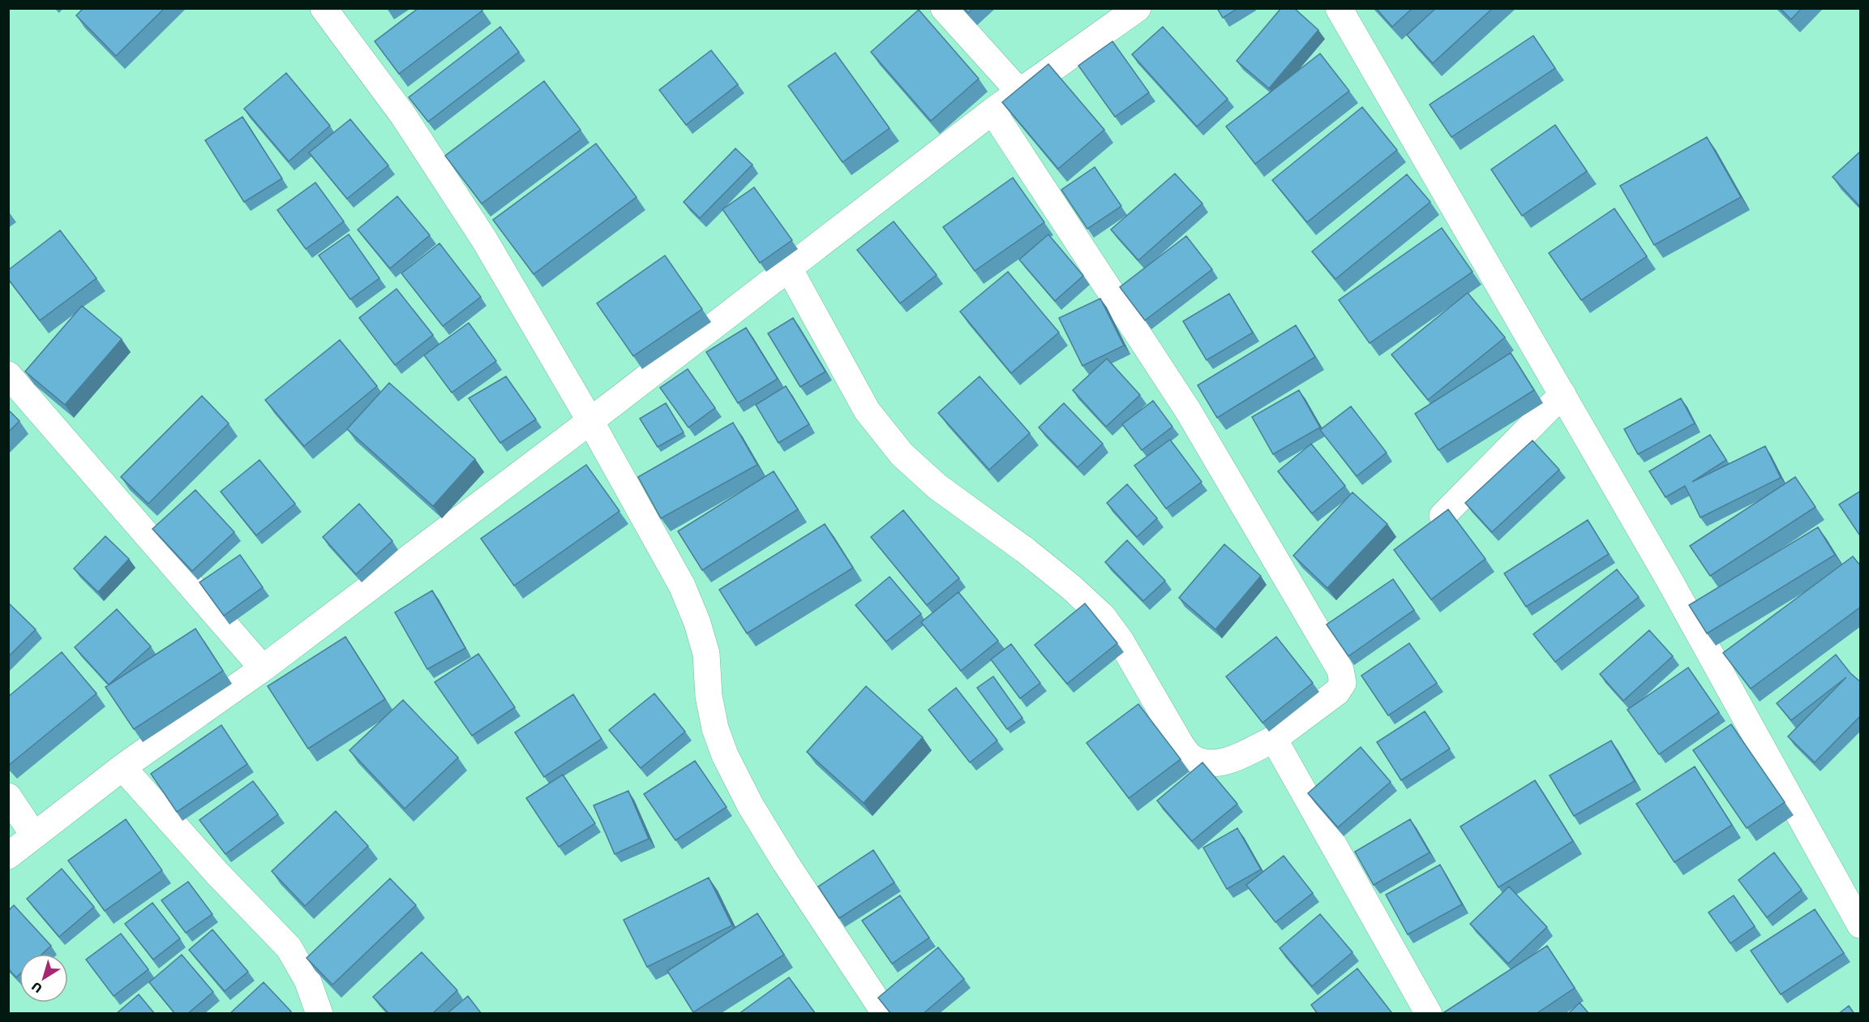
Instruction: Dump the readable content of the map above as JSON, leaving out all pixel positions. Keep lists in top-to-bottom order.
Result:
{
  "north": "bottom left"
}
